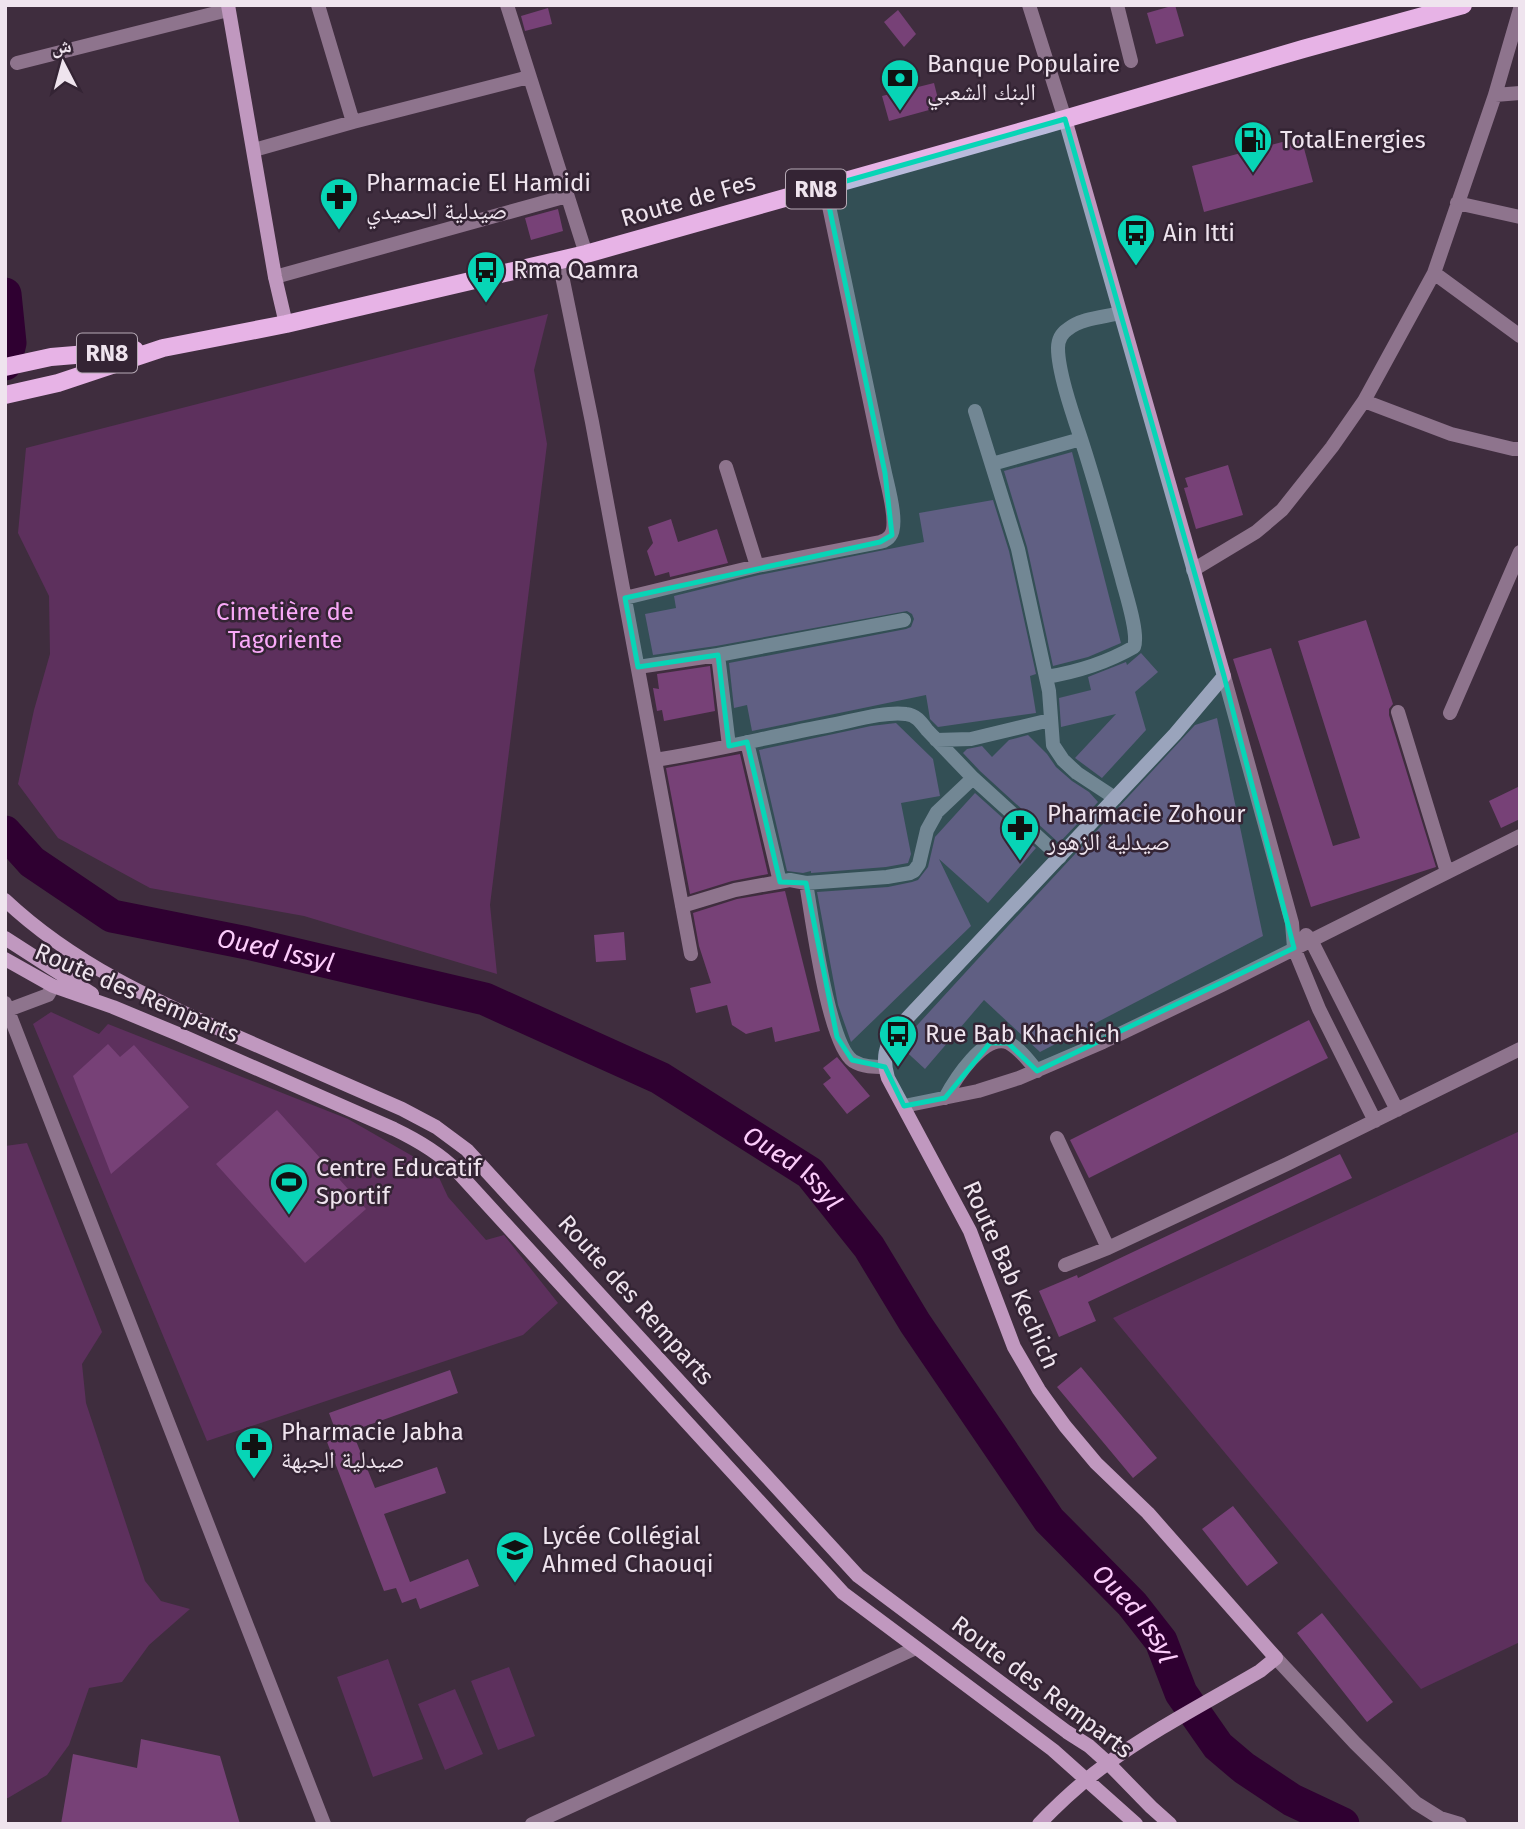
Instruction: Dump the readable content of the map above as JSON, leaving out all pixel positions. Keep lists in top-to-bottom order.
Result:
{
  "streets": {
    "main road": [
      "RN8",
      "Route de Fes",
      "Route des Remparts",
      "Route Bab Kechich"
    ]
  },
  "water": ["Oued Issyl"],
  "parks": ["Cimetière de Tagoriente"],
  "places": {
    "bank": ["Banque Populaire البنك الشعبي"],
    "fuel station": ["TotalEnergies"],
    "pharmacy": ["Pharmacie El Hamidi صيدلية الحميدي", "Pharmacie Zohour صيدلية الزهور", "Pharmacie Jabha صيدلية الجبهة"],
    "bus stop": ["Ain Itti", "Rma Qamra", "Rue Bab Khachich"],
    "sports": ["Centre Educatif Sportif"],
    "school or university": ["Lycée Collégial Ahmed Chaouqi"]
  },
  "north": "top"
}
